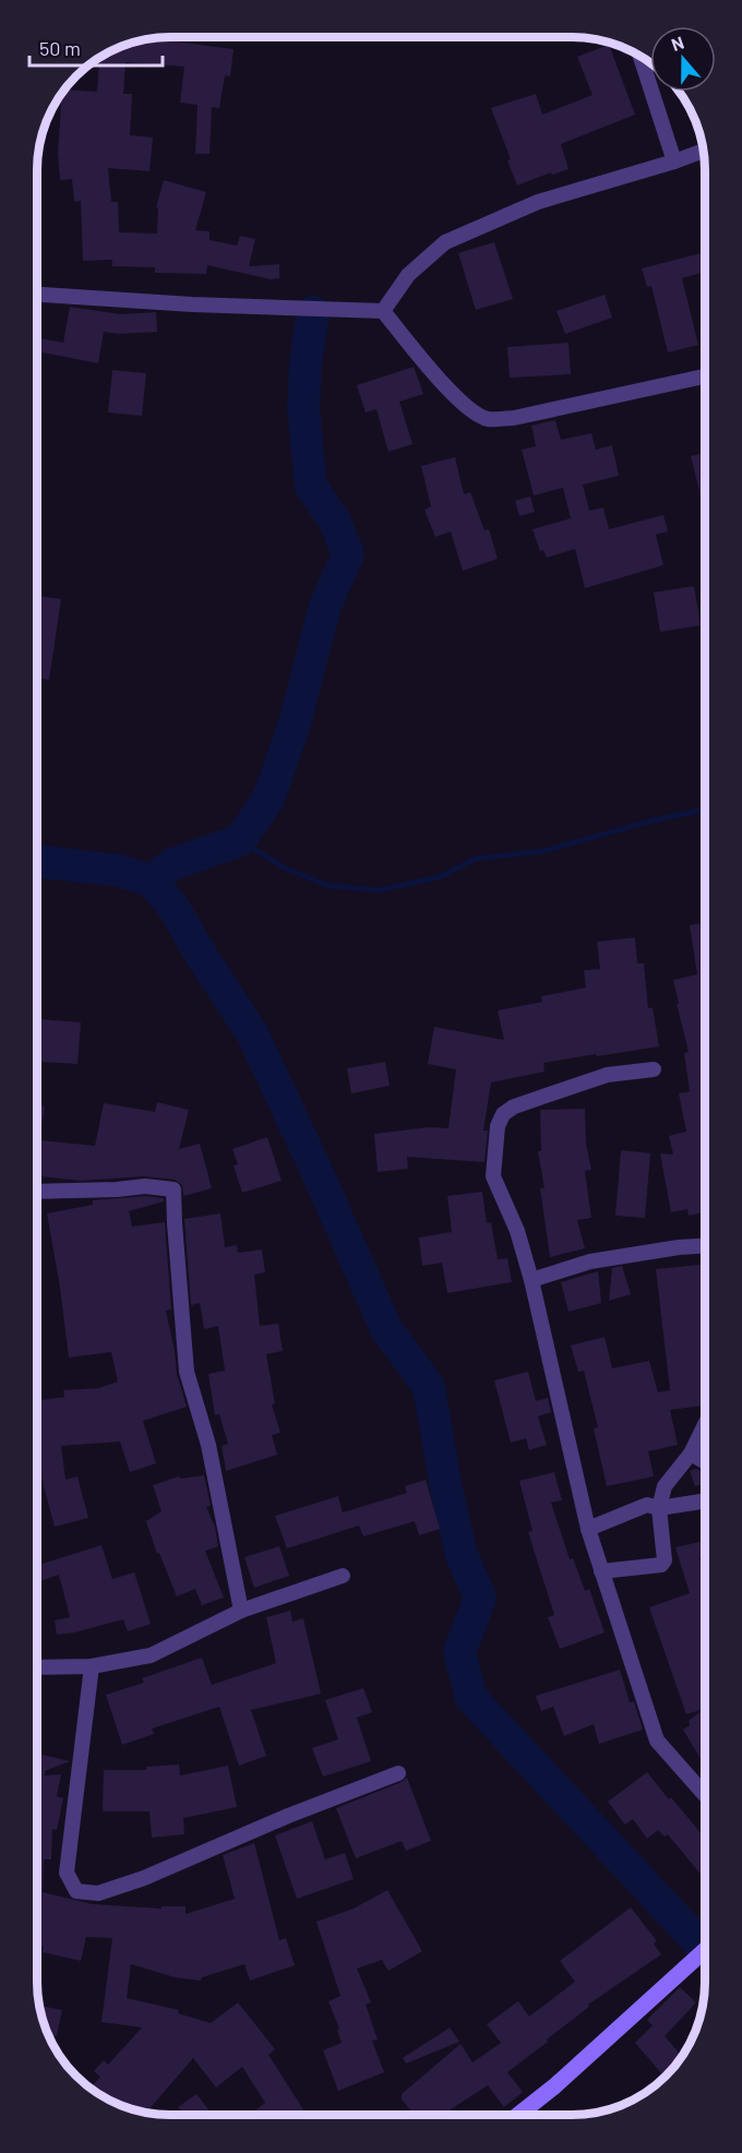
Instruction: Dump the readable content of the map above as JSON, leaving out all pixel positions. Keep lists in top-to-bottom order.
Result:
{
  "scale_bar": "50 m",
  "north": "top"
}
